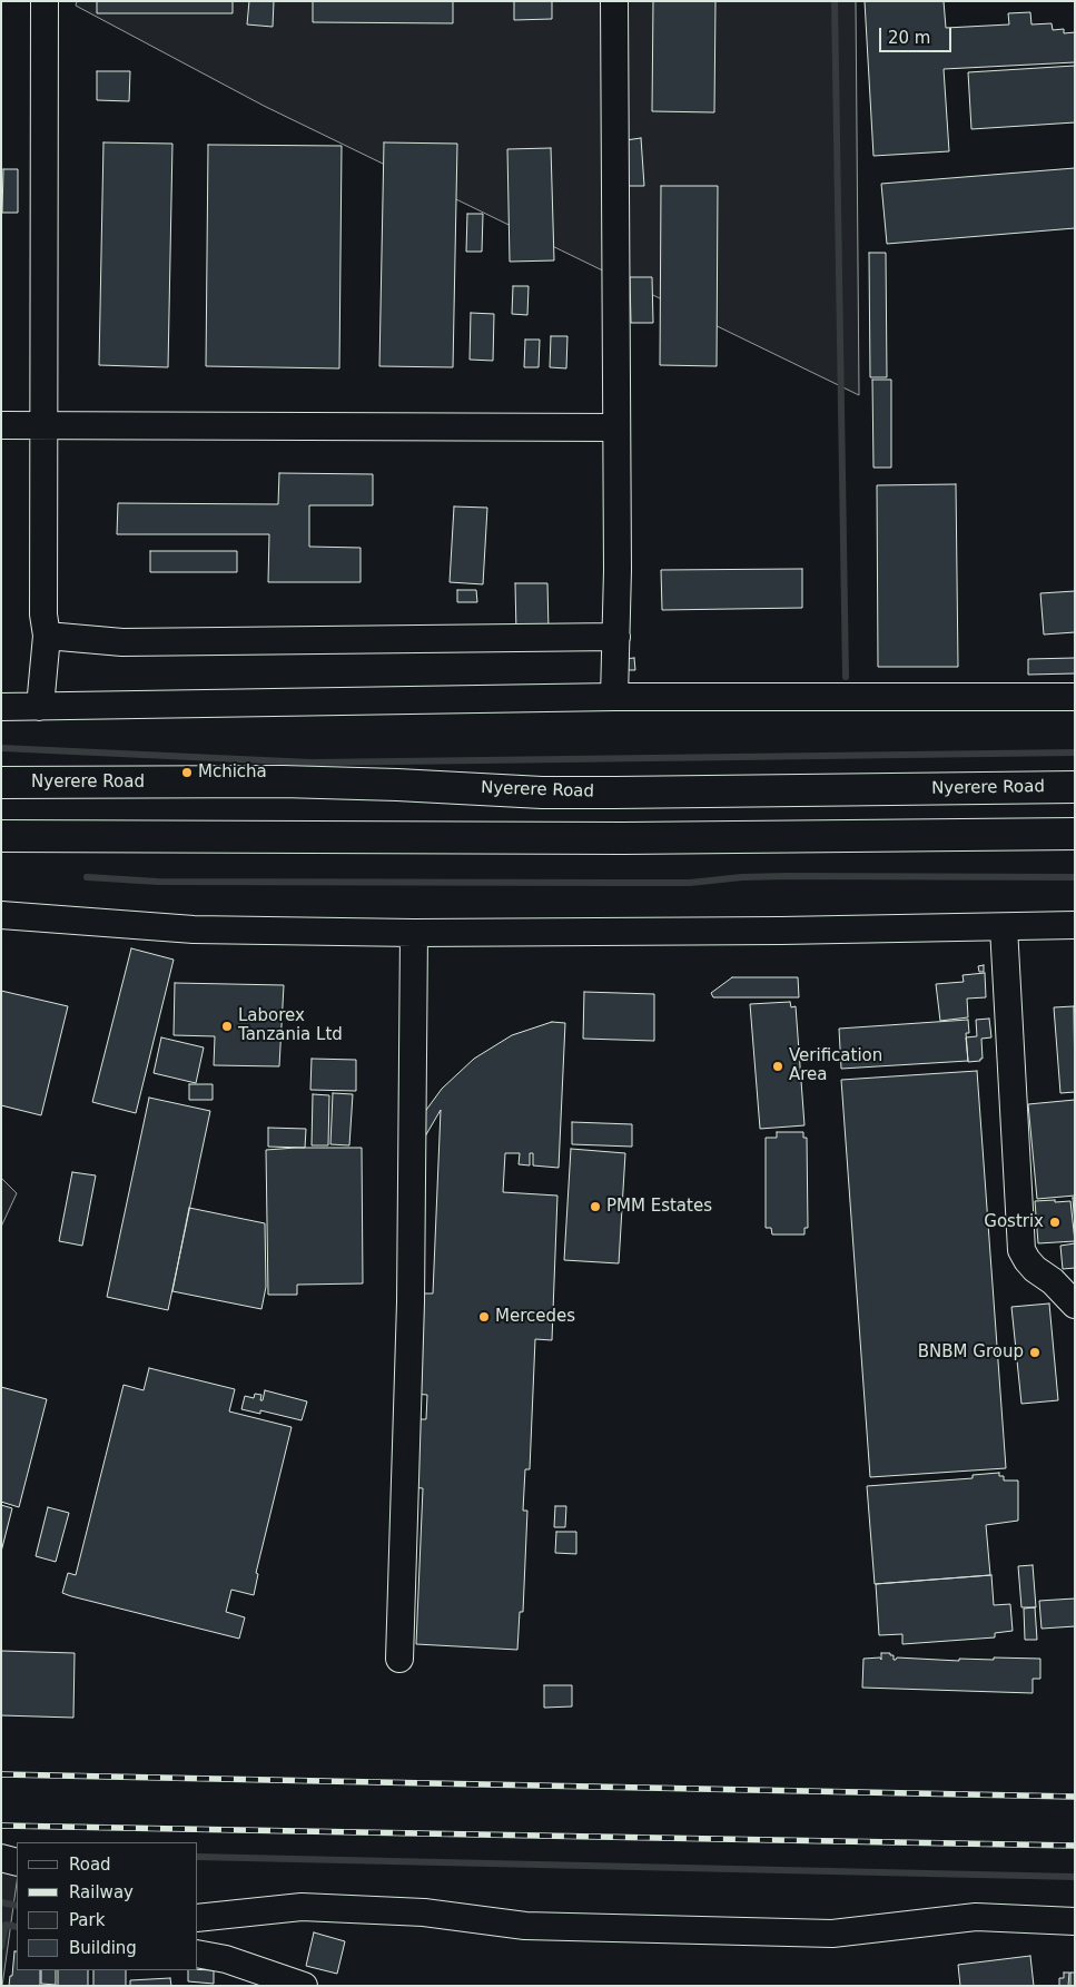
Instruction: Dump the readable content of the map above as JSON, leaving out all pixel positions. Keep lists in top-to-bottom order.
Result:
{
  "streets": {
    "highway": ["Nyerere Road"]
  },
  "places": [
    "Mchicha",
    "Laborex Tanzania Ltd",
    "Verification Area",
    "PMM Estates",
    "Gostrix",
    "Mercedes",
    "BNBM Group"
  ],
  "legend": [
    "Road",
    "Railway",
    "Park",
    "Building"
  ],
  "scale_bar": "20 m"
}
